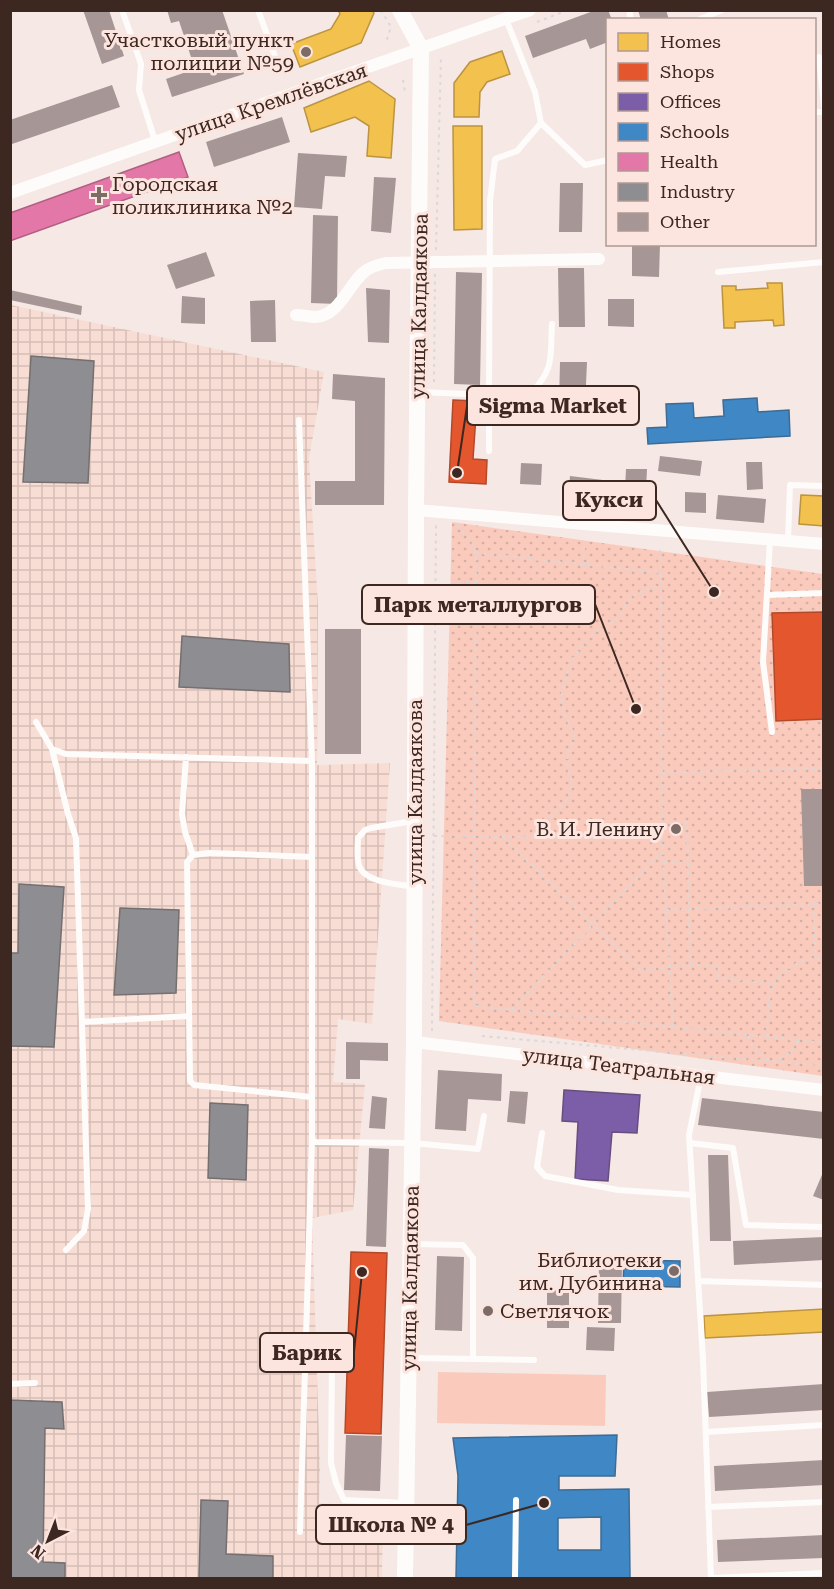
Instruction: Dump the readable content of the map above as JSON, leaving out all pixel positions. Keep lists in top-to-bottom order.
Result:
{
  "streets": {
    "street": ["улица Кремлёвская", "улица Калдаякова", "улица Театральная"]
  },
  "crossings": [
    ["улица Кремлёвская", "улица Калдаякова"],
    ["улица Калдаякова", "улица Театральная"]
  ],
  "places": {
    "other": [
      "Участковый пункт полиции №59",
      "Sigma Market",
      "Кукси",
      "Парк металлургов",
      "В. И. Ленину",
      "Библиотеки им. Дубинина",
      "Барик",
      "Светлячок",
      "Школа № 4"
    ],
    "health": ["Городская поликлиника №2"]
  },
  "legend": [
    "Homes",
    "Shops",
    "Offices",
    "Schools",
    "Health",
    "Industry",
    "Other"
  ],
  "north": "bottom left"
}
